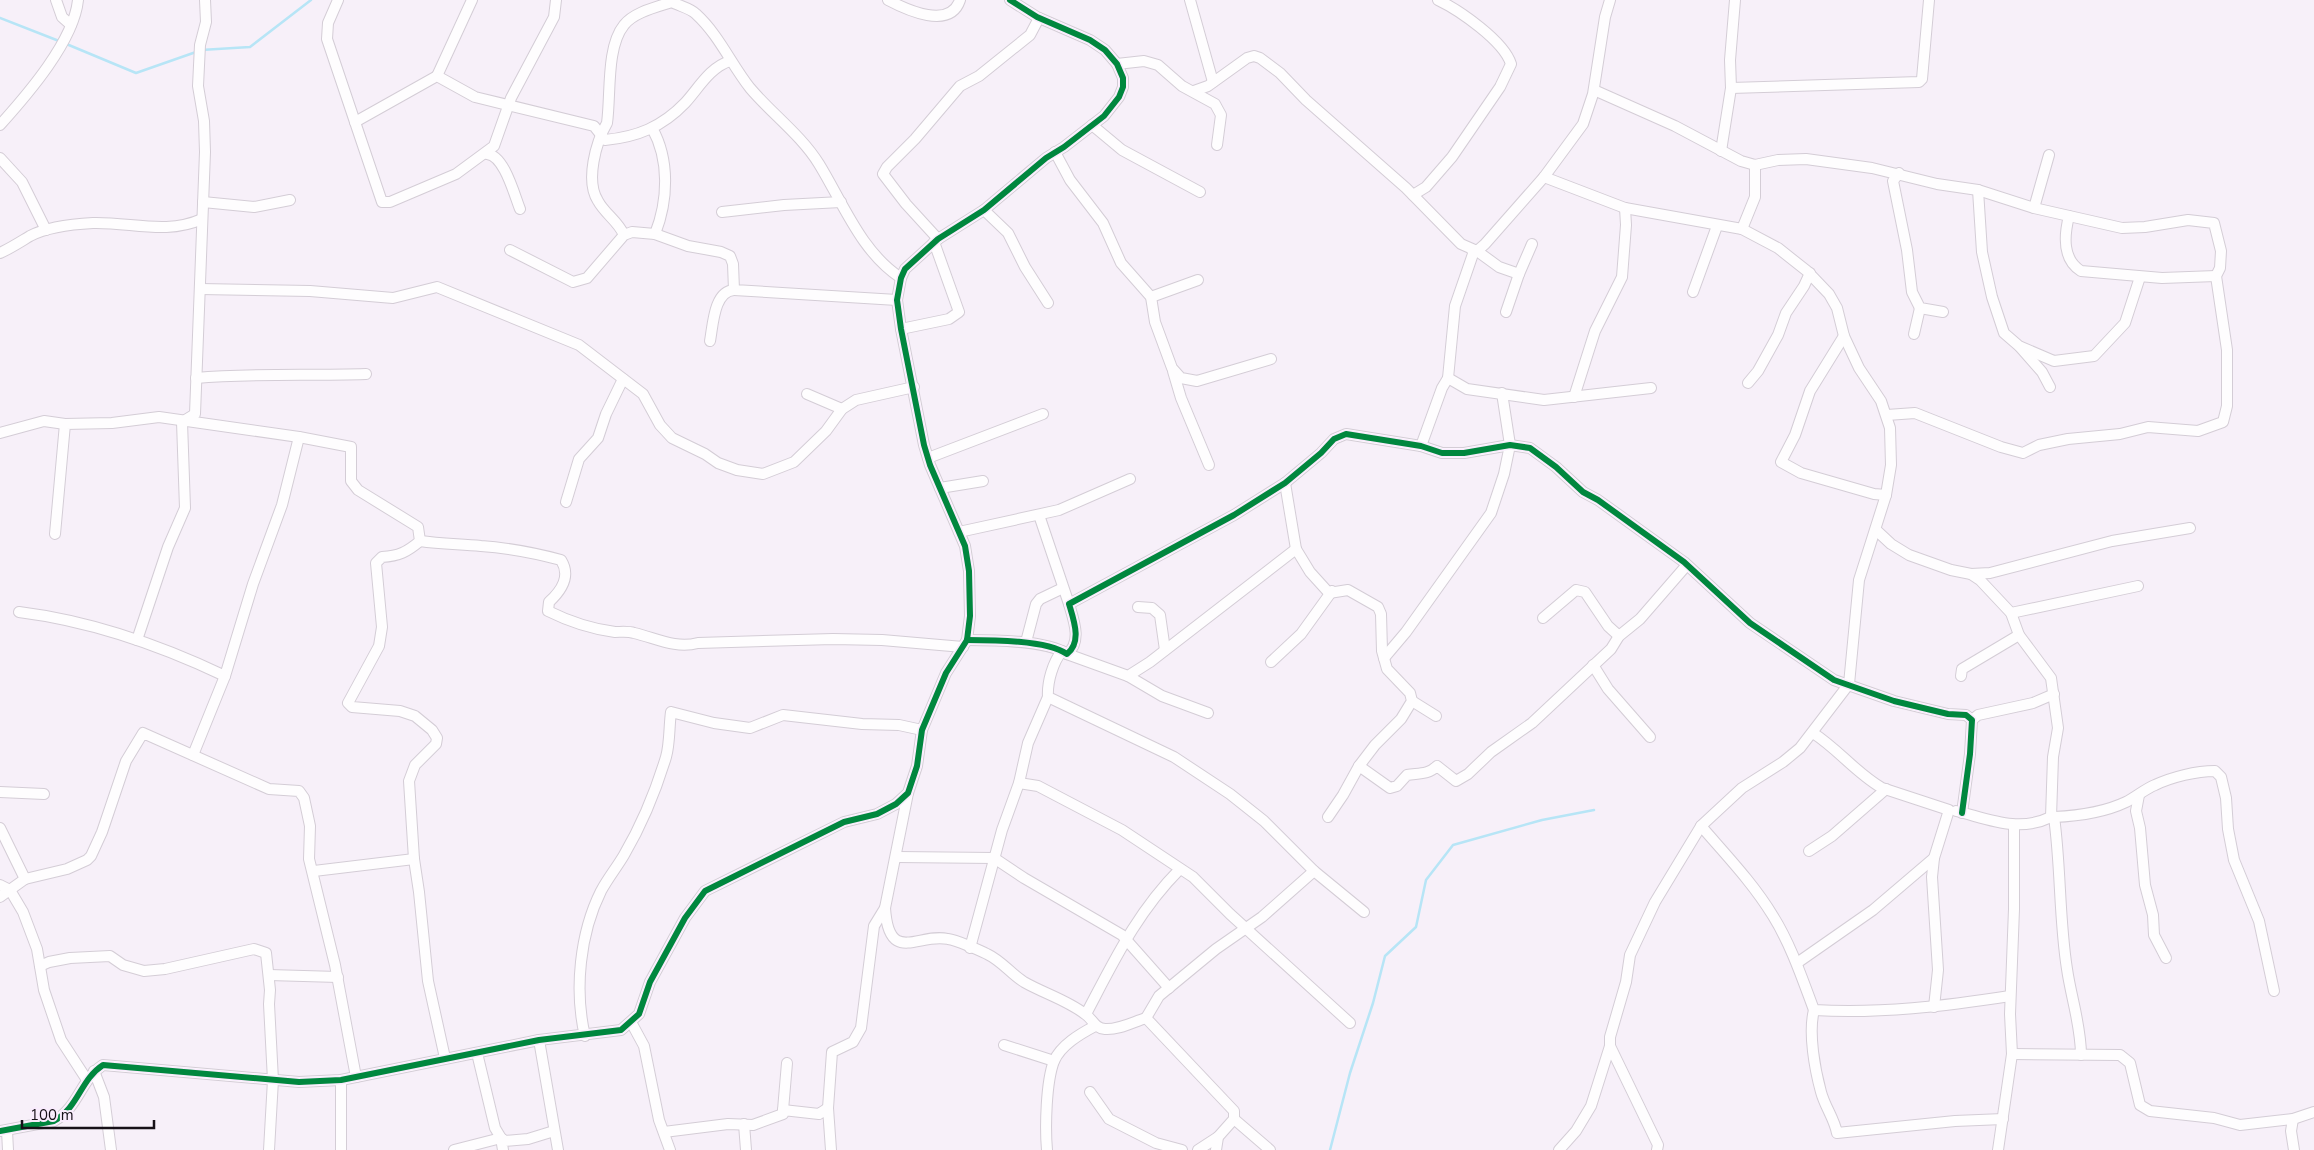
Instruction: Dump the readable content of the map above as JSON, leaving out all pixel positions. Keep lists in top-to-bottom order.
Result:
{
  "scale_bar": "100 m"
}
